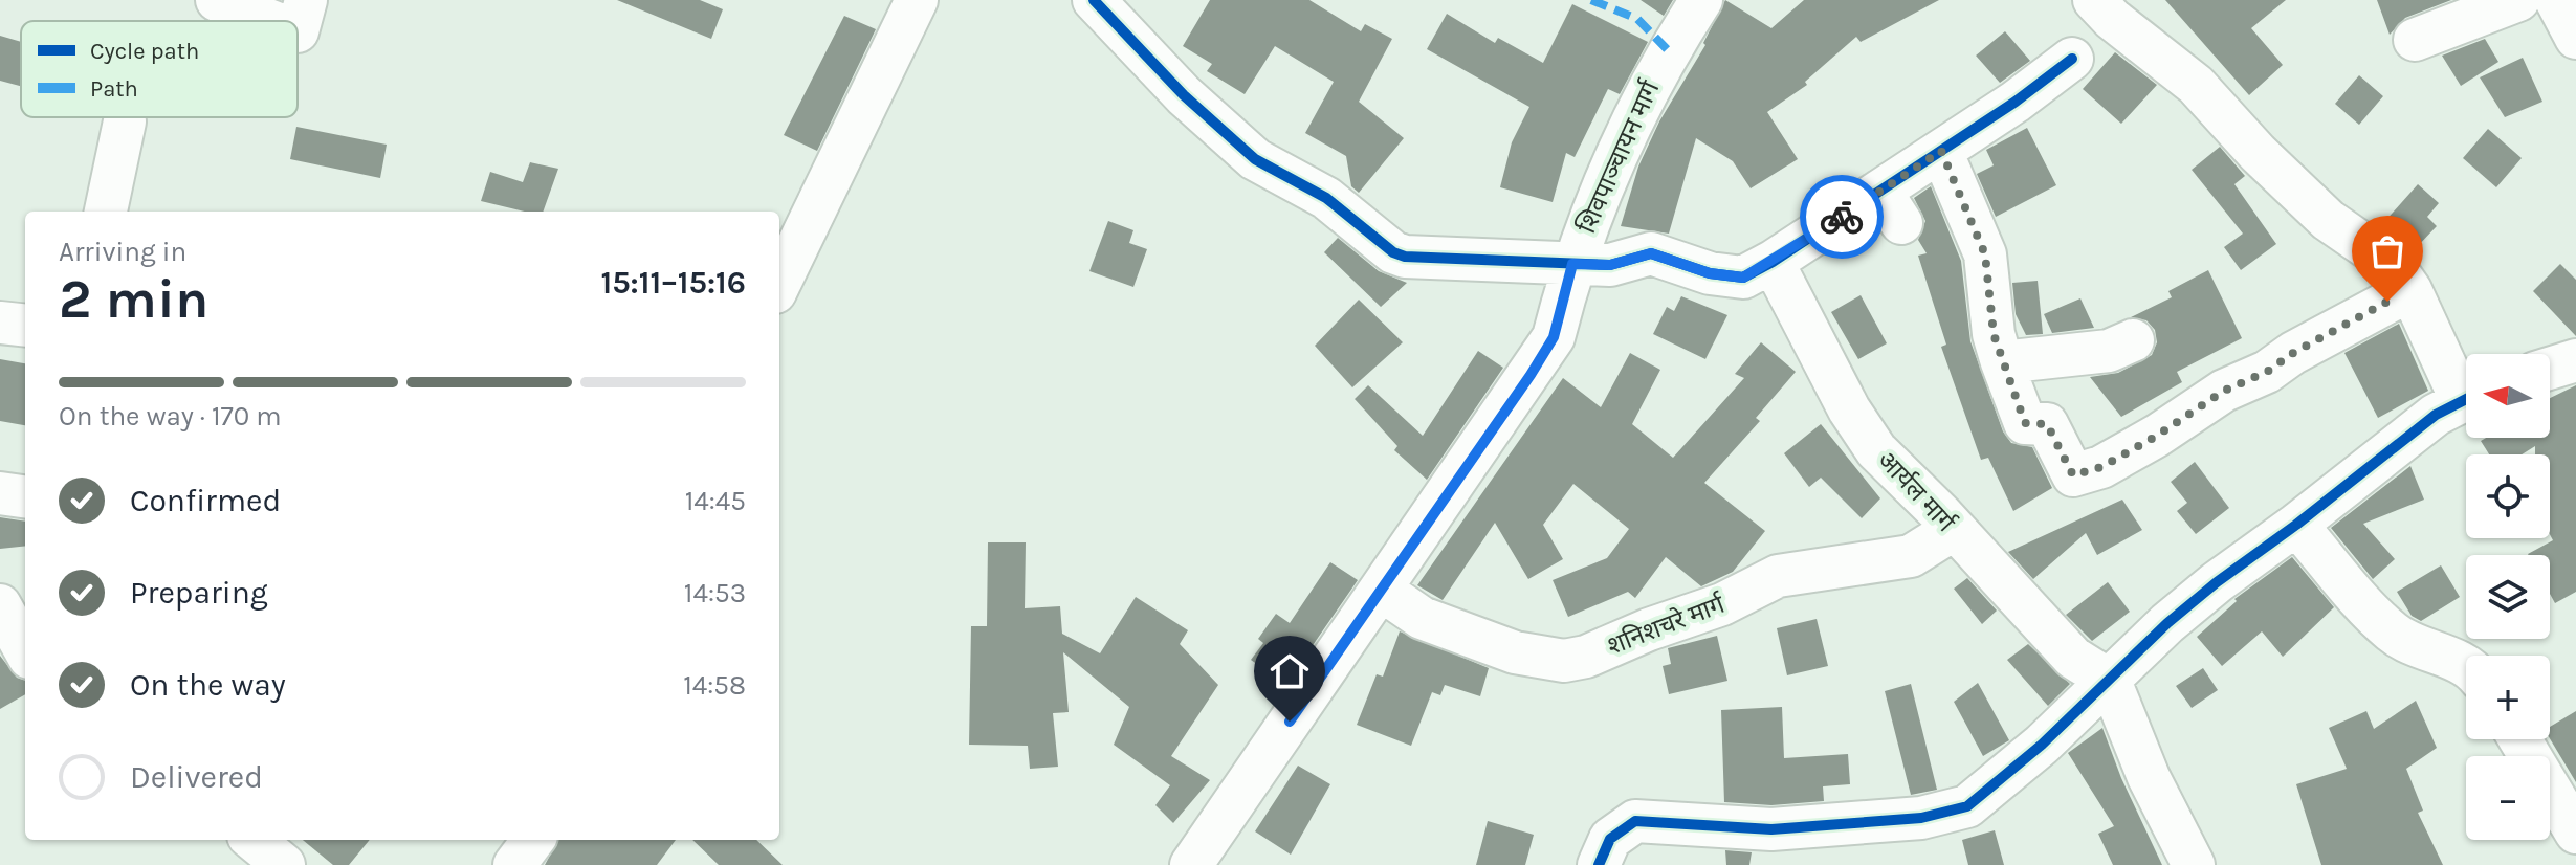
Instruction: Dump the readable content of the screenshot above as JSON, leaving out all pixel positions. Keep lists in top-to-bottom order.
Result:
{
  "streets": {
    "street": ["शिवपाञ्चायन मार्ग", "आर्यल मार्ग", "शनिशचरे मार्ग"]
  },
  "crossings": [
    ["शिवपाञ्चायन मार्ग", "शनिशचरे मार्ग"],
    ["आर्यल मार्ग", "शनिशचरे मार्ग"]
  ],
  "legend": ["Cycle path", "Path"],
  "north": "left",
  "page": {
    "heading": ["2 min", "Arriving in", "15:11–15:16"],
    "map_buttons": ["+", "−"],
    "bar": "On the way · 170 m",
    "list": [
      ["Confirmed", "14:45"],
      ["Preparing", "14:53"],
      ["On the way", "14:58"],
      "Delivered"
    ]
  }
}
